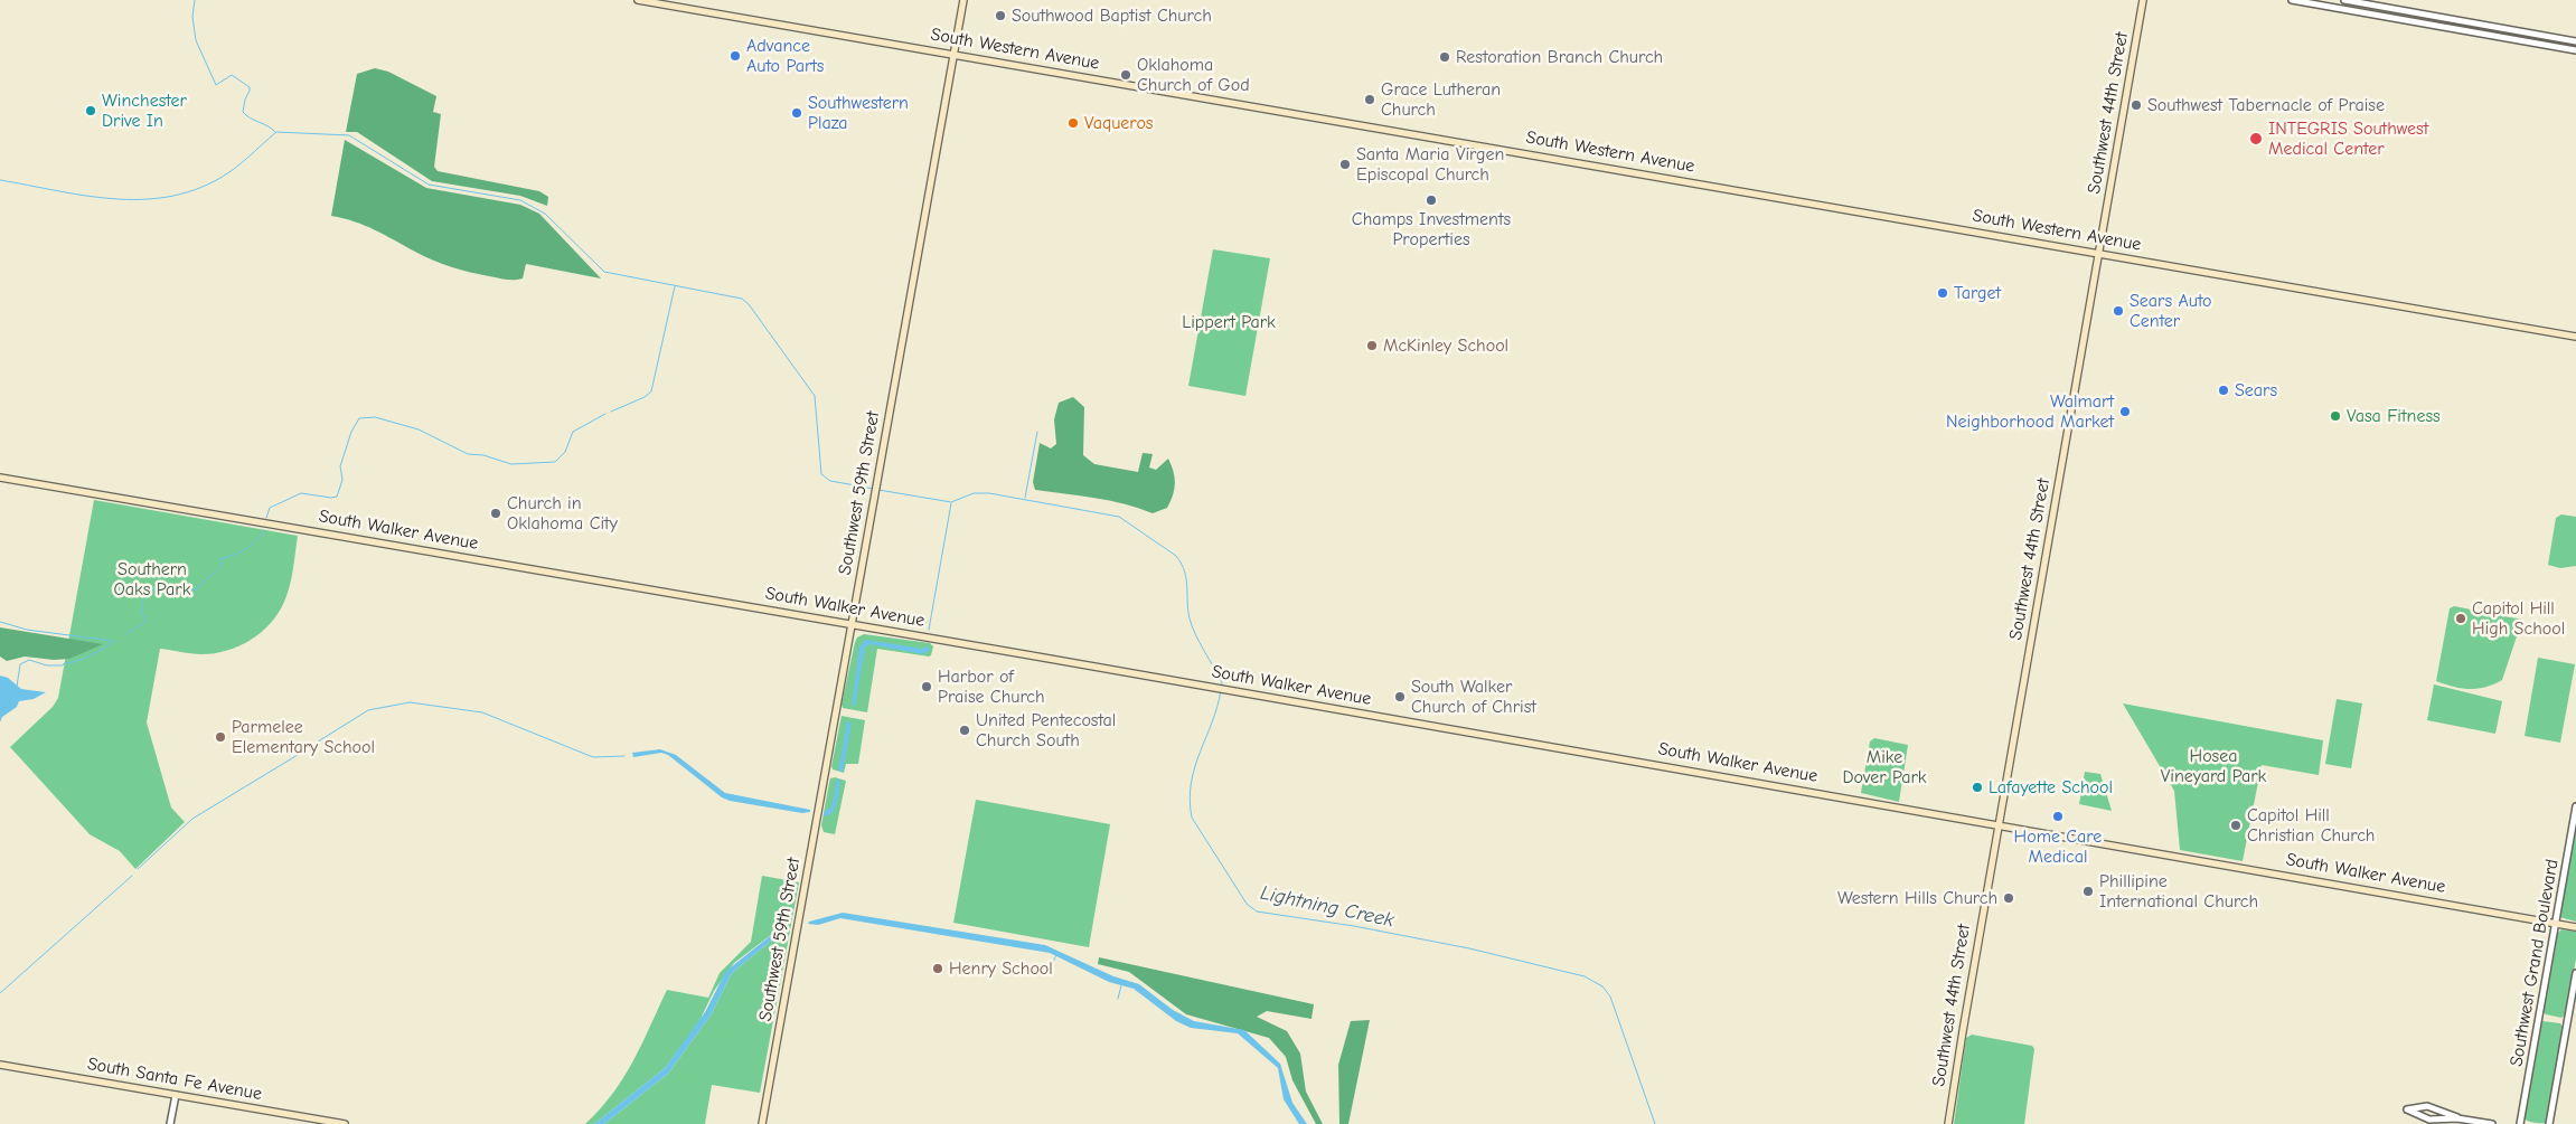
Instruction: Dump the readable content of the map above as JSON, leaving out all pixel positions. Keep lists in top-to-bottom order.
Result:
{
  "streets": {
    "main road": [
      "South Western Avenue",
      "Southwest 44th Street",
      "Southwest 59th Street",
      "South Walker Avenue",
      "South Santa Fe Avenue"
    ],
    "street": ["Southwest Grand Boulevard"]
  },
  "crossings": [
    ["South Western Avenue", "Southwest 44th Street"],
    ["South Western Avenue", "Southwest 59th Street"],
    ["Southwest 44th Street", "South Walker Avenue"],
    ["Southwest 59th Street", "South Walker Avenue"],
    ["South Walker Avenue", "Southwest Grand Boulevard"]
  ],
  "water": ["Lightning Creek"],
  "parks": [
    "Lippert Park",
    "Southern Oaks Park",
    "Hosea Vineyard Park",
    "Mike Dover Park"
  ],
  "places": [
    "Southwood Baptist Church",
    "Advance Auto Parts",
    "Restoration Branch Church",
    "Oklahoma Church of God",
    "Grace Lutheran Church",
    "Southwest Tabernacle of Praise",
    "Winchester Drive In",
    "Southwestern Plaza",
    "Vaqueros",
    "INTEGRIS Southwest Medical Center",
    "Santa Maria Virgen Episcopal Church",
    "Champs Investments Properties",
    "Target",
    "Sears Auto Center",
    "McKinley School",
    "Sears",
    "Walmart Neighborhood Market",
    "Vasa Fitness",
    "Church in Oklahoma City",
    "Capitol Hill High School",
    "Harbor of Praise Church",
    "South Walker Church of Christ",
    "United Pentecostal Church South",
    "Parmelee Elementary School",
    "Lafayette School",
    "Home Care Medical",
    "Capitol Hill Christian Church",
    "Phillipine International Church",
    "Western Hills Church",
    "Henry School"
  ]
}
